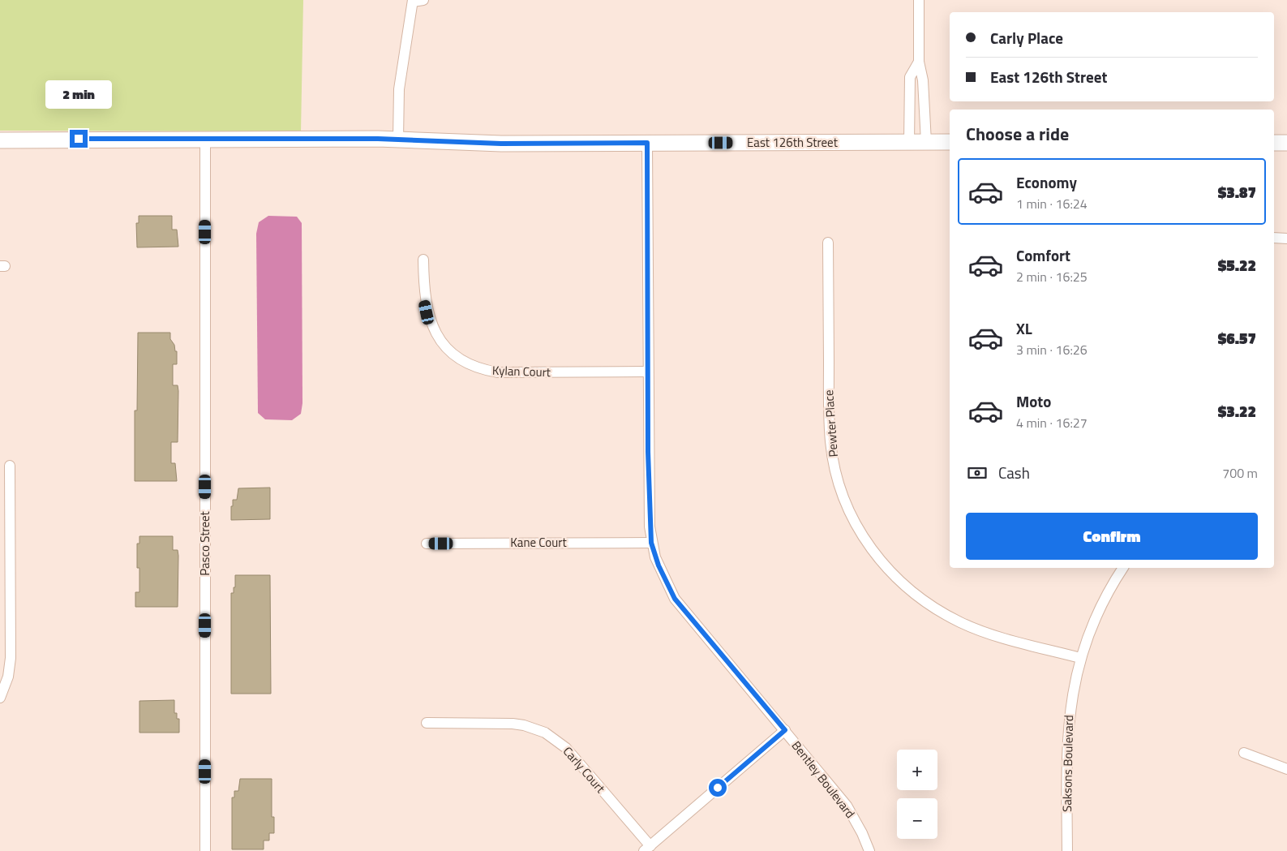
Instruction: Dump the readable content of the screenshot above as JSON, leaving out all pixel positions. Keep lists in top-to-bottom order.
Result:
{
  "streets": {
    "main road": ["East 126th Street"],
    "street": [
      "Kylan Court",
      "Pewter Place",
      "Kane Court",
      "Pasco Street",
      "Saksons Boulevard",
      "Carly Court",
      "Bentley Boulevard"
    ]
  },
  "crossings": [
    ["East 126th Street", "Pasco Street"],
    ["East 126th Street", "Bentley Boulevard"],
    ["Kylan Court", "Bentley Boulevard"],
    ["Pewter Place", "Saksons Boulevard"],
    ["Kane Court", "Bentley Boulevard"]
  ],
  "page": {
    "banner": ["Carly Place", "East 126th Street"],
    "bubble": "2 min",
    "heading": "Choose a ride",
    "list": [
      {
        "name": "Economy",
        "note": "1 min · 16:24",
        "value": "$3.87"
      },
      {
        "name": "Comfort",
        "note": "2 min · 16:25",
        "value": "$5.22"
      },
      {
        "name": "XL",
        "note": "3 min · 16:26",
        "value": "$6.57"
      },
      {
        "name": "Moto",
        "note": "4 min · 16:27",
        "value": "$3.22"
      }
    ],
    "pay": ["Cash", "700 m"],
    "buttons": "Confirm",
    "map_buttons": ["+", "−"]
  }
}
